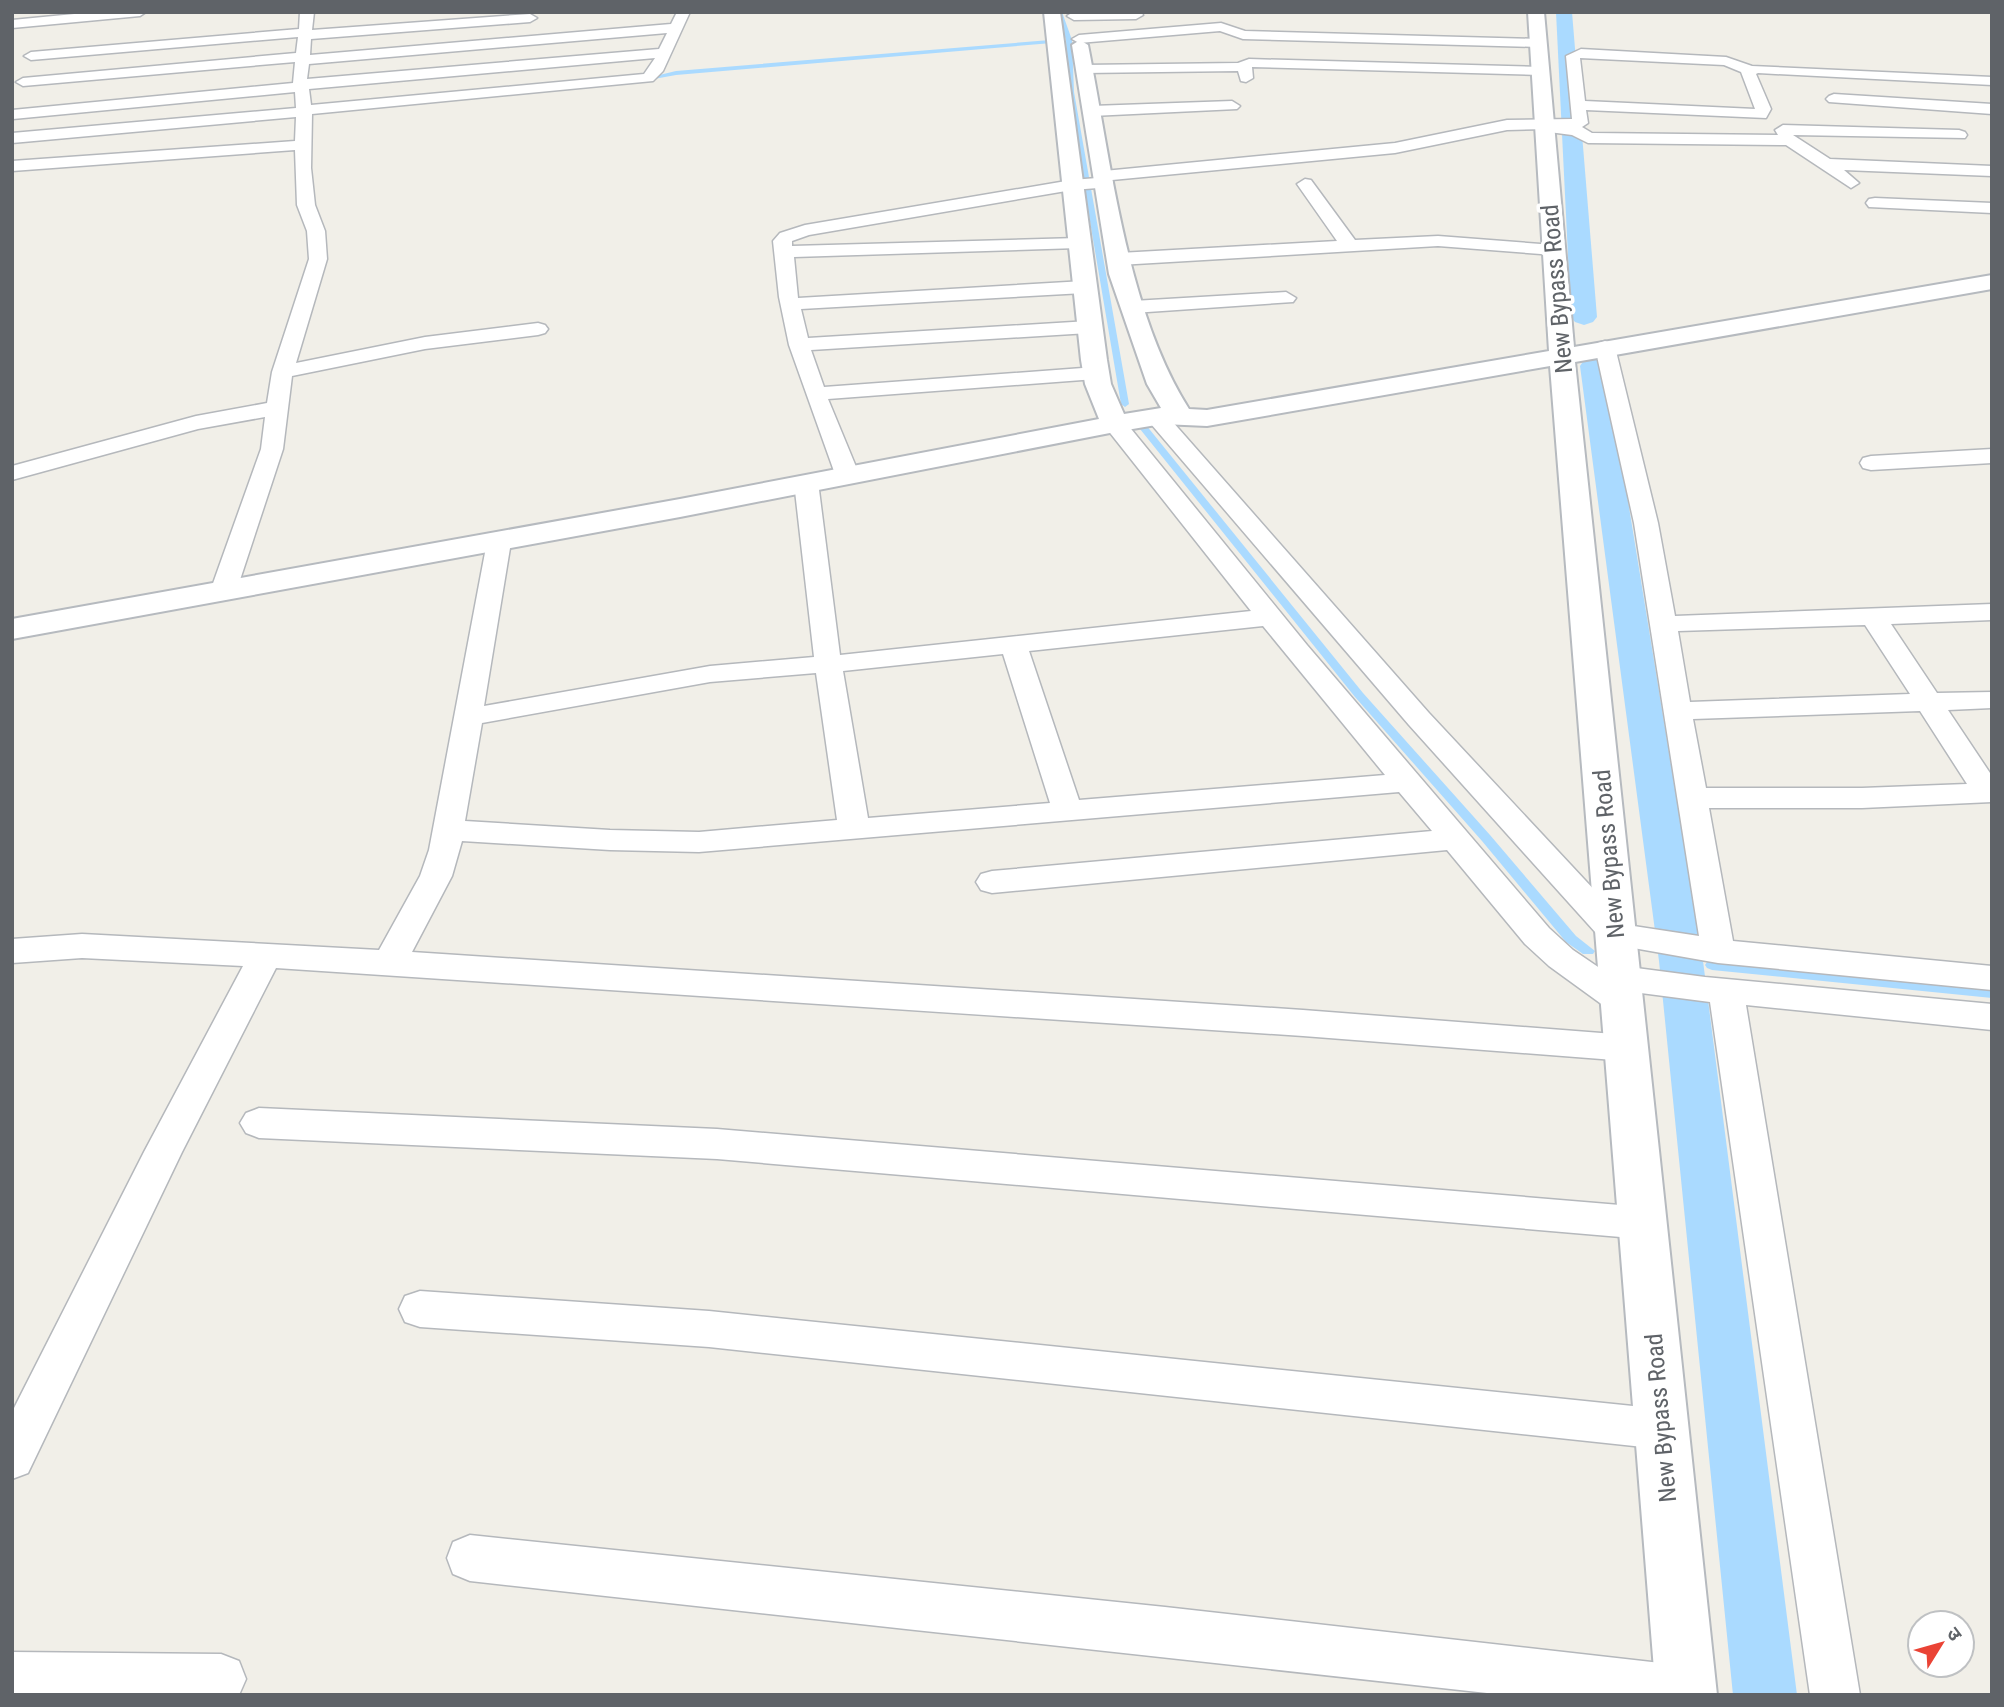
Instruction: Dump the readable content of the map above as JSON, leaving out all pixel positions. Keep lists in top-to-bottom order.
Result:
{
  "streets": {
    "street": ["New Bypass Road"]
  },
  "north": "top right"
}
